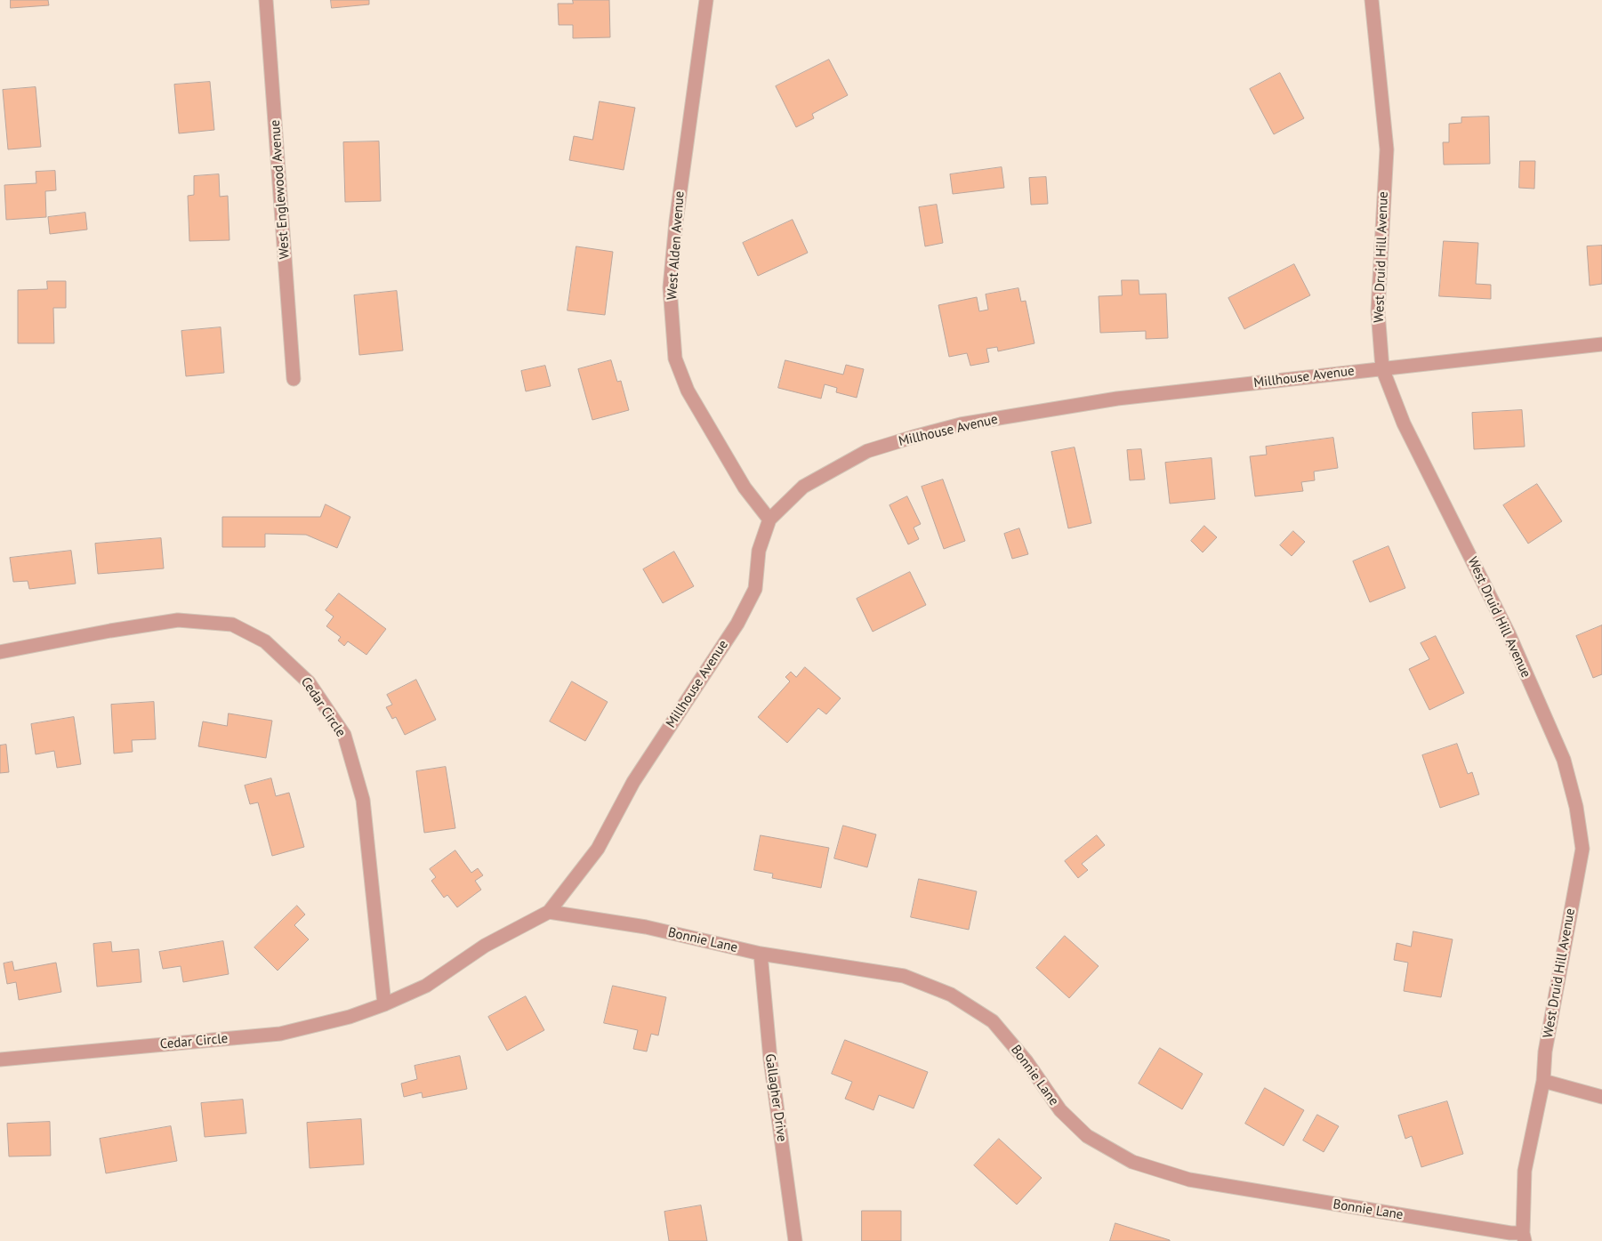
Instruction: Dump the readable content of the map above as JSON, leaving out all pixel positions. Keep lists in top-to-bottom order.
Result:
{
  "streets": {
    "street": [
      "West Englewood Avenue",
      "West Alden Avenue",
      "West Druid Hill Avenue",
      "Millhouse Avenue",
      "Cedar Circle",
      "Bonnie Lane",
      "Gallagher Drive"
    ]
  },
  "crossings": [
    ["West Alden Avenue", "Millhouse Avenue"],
    ["West Druid Hill Avenue", "Millhouse Avenue"],
    ["West Druid Hill Avenue", "Bonnie Lane"],
    ["Millhouse Avenue", "Cedar Circle"],
    ["Millhouse Avenue", "Bonnie Lane"],
    ["Cedar Circle", "Bonnie Lane"],
    ["Bonnie Lane", "Gallagher Drive"]
  ]
}
